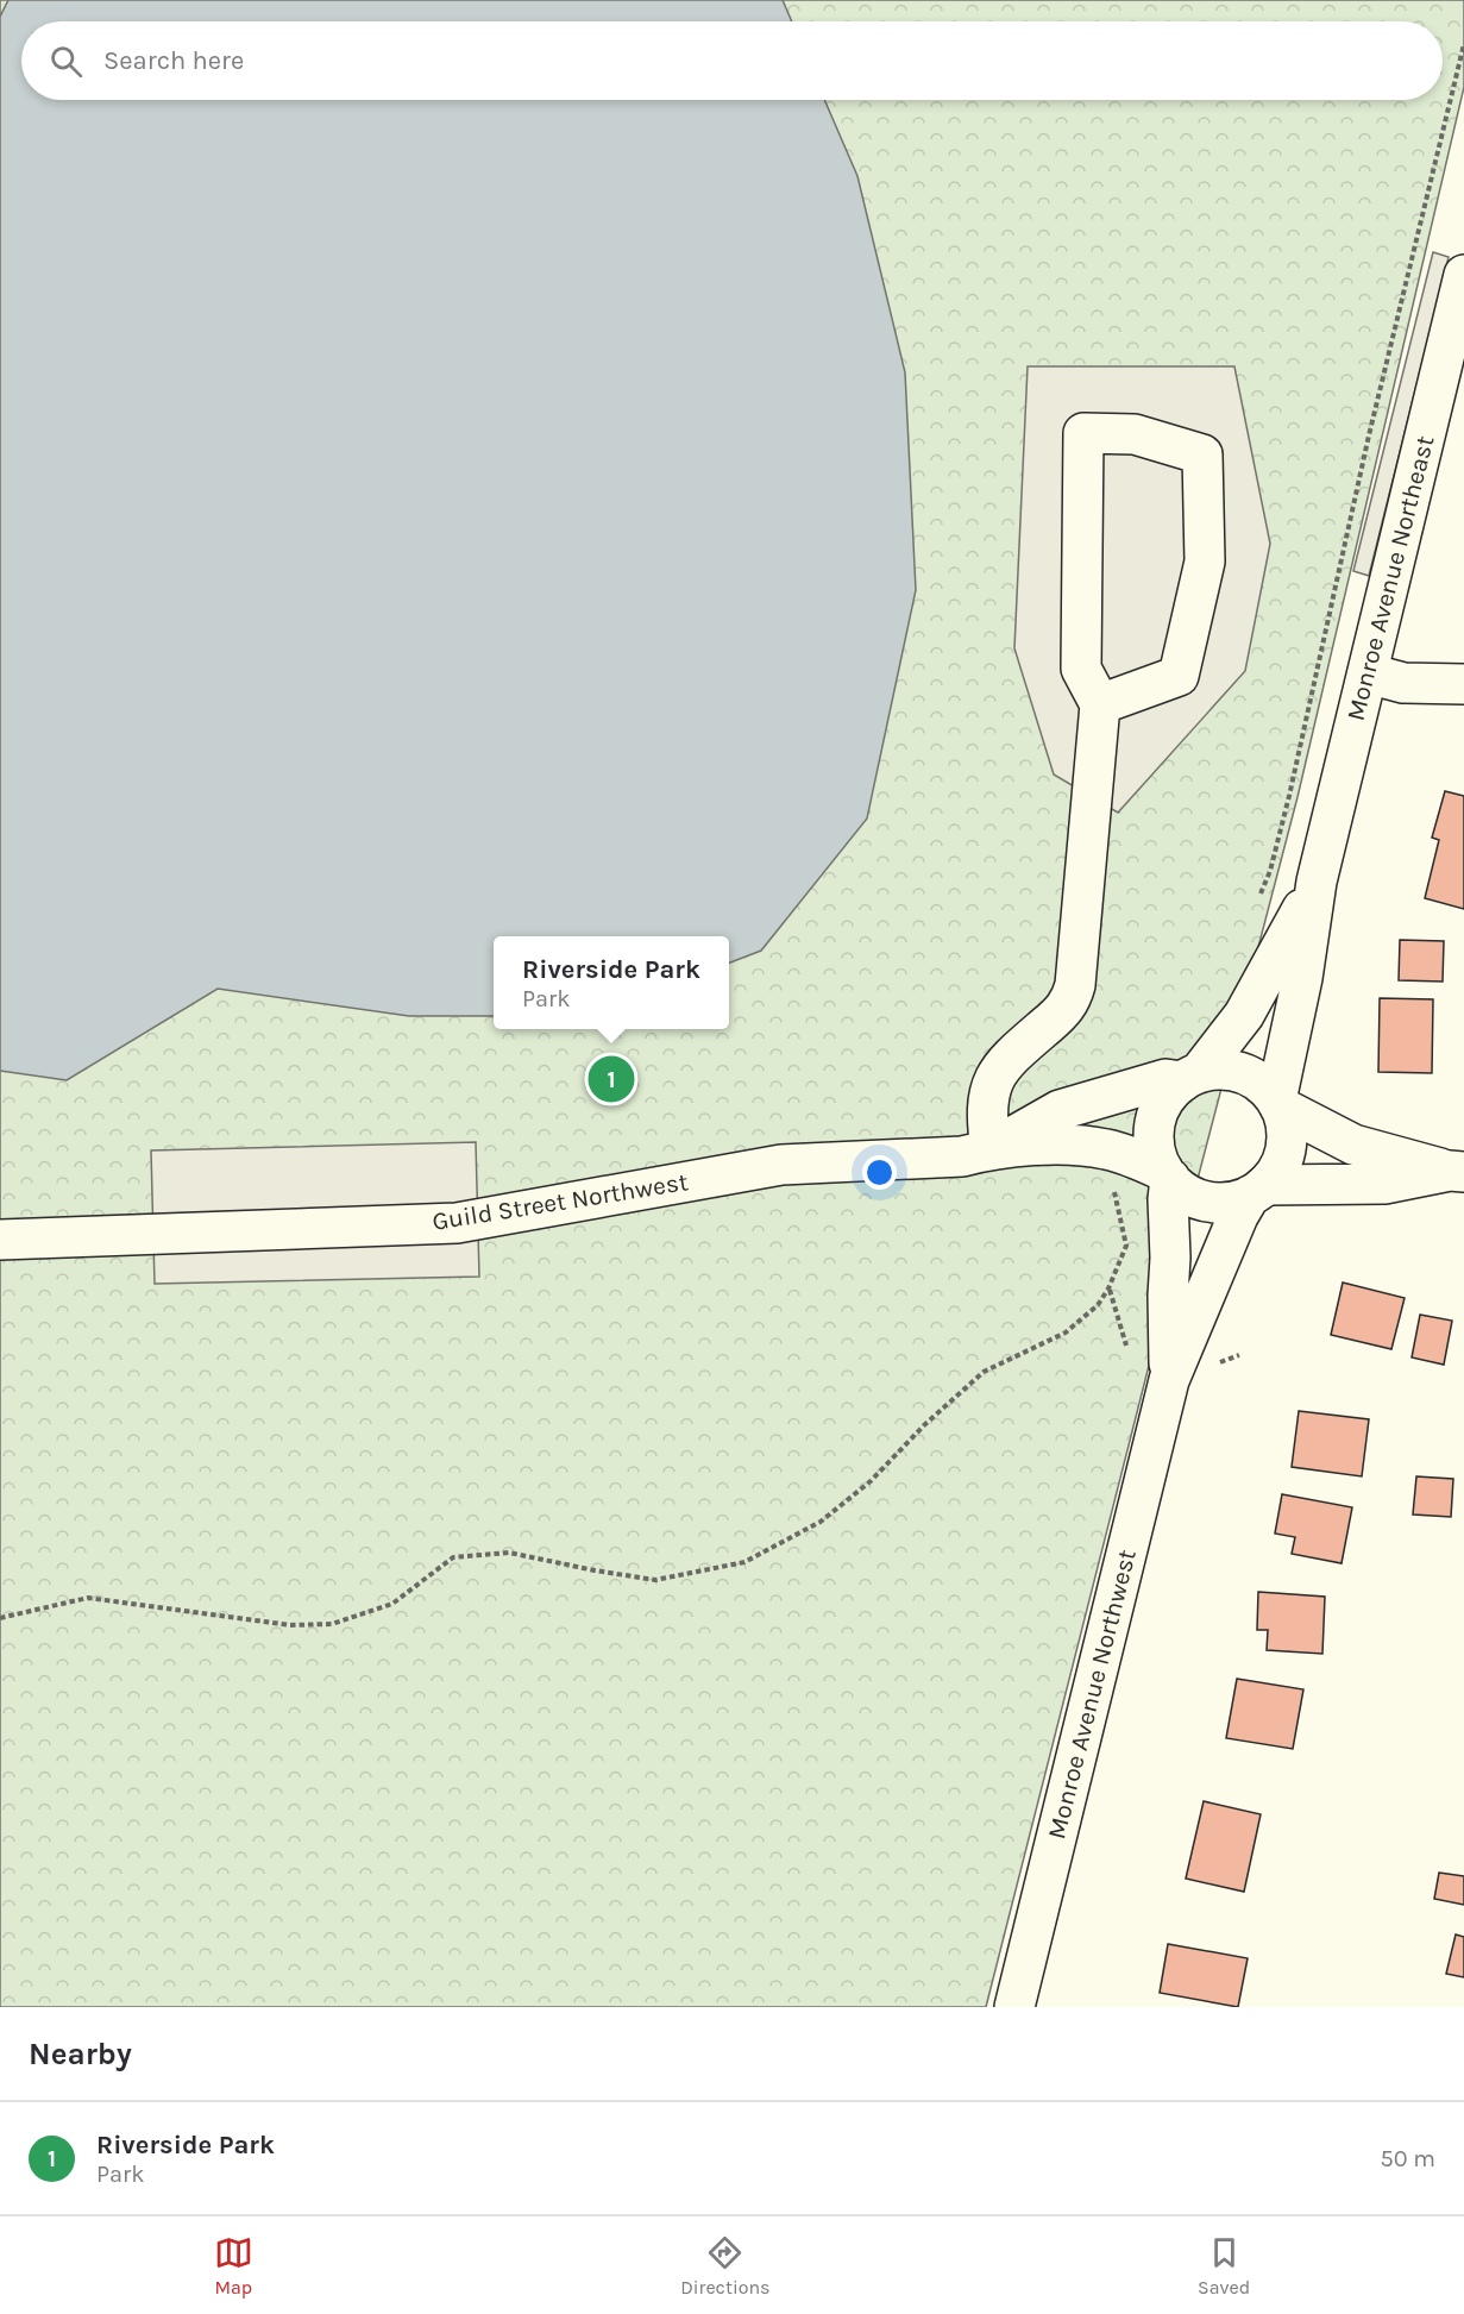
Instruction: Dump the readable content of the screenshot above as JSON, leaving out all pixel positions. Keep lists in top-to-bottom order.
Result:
{
  "streets": {
    "main road": ["Monroe Avenue Northeast", "Guild Street Northwest", "Monroe Avenue Northwest"]
  },
  "crossings": [
    ["Monroe Avenue Northeast", "Guild Street Northwest"],
    ["Monroe Avenue Northeast", "Monroe Avenue Northwest"],
    ["Guild Street Northwest", "Monroe Avenue Northwest"]
  ],
  "page": {
    "search": "Search here",
    "popup": ["Riverside Park", "Park"],
    "pins": "1",
    "heading": "Nearby",
    "list": [
      {
        "mark": "1",
        "name": "Riverside Park",
        "note": "Park",
        "value": "50 m"
      }
    ],
    "nav": ["Map", "Directions", "Saved"]
  }
}
